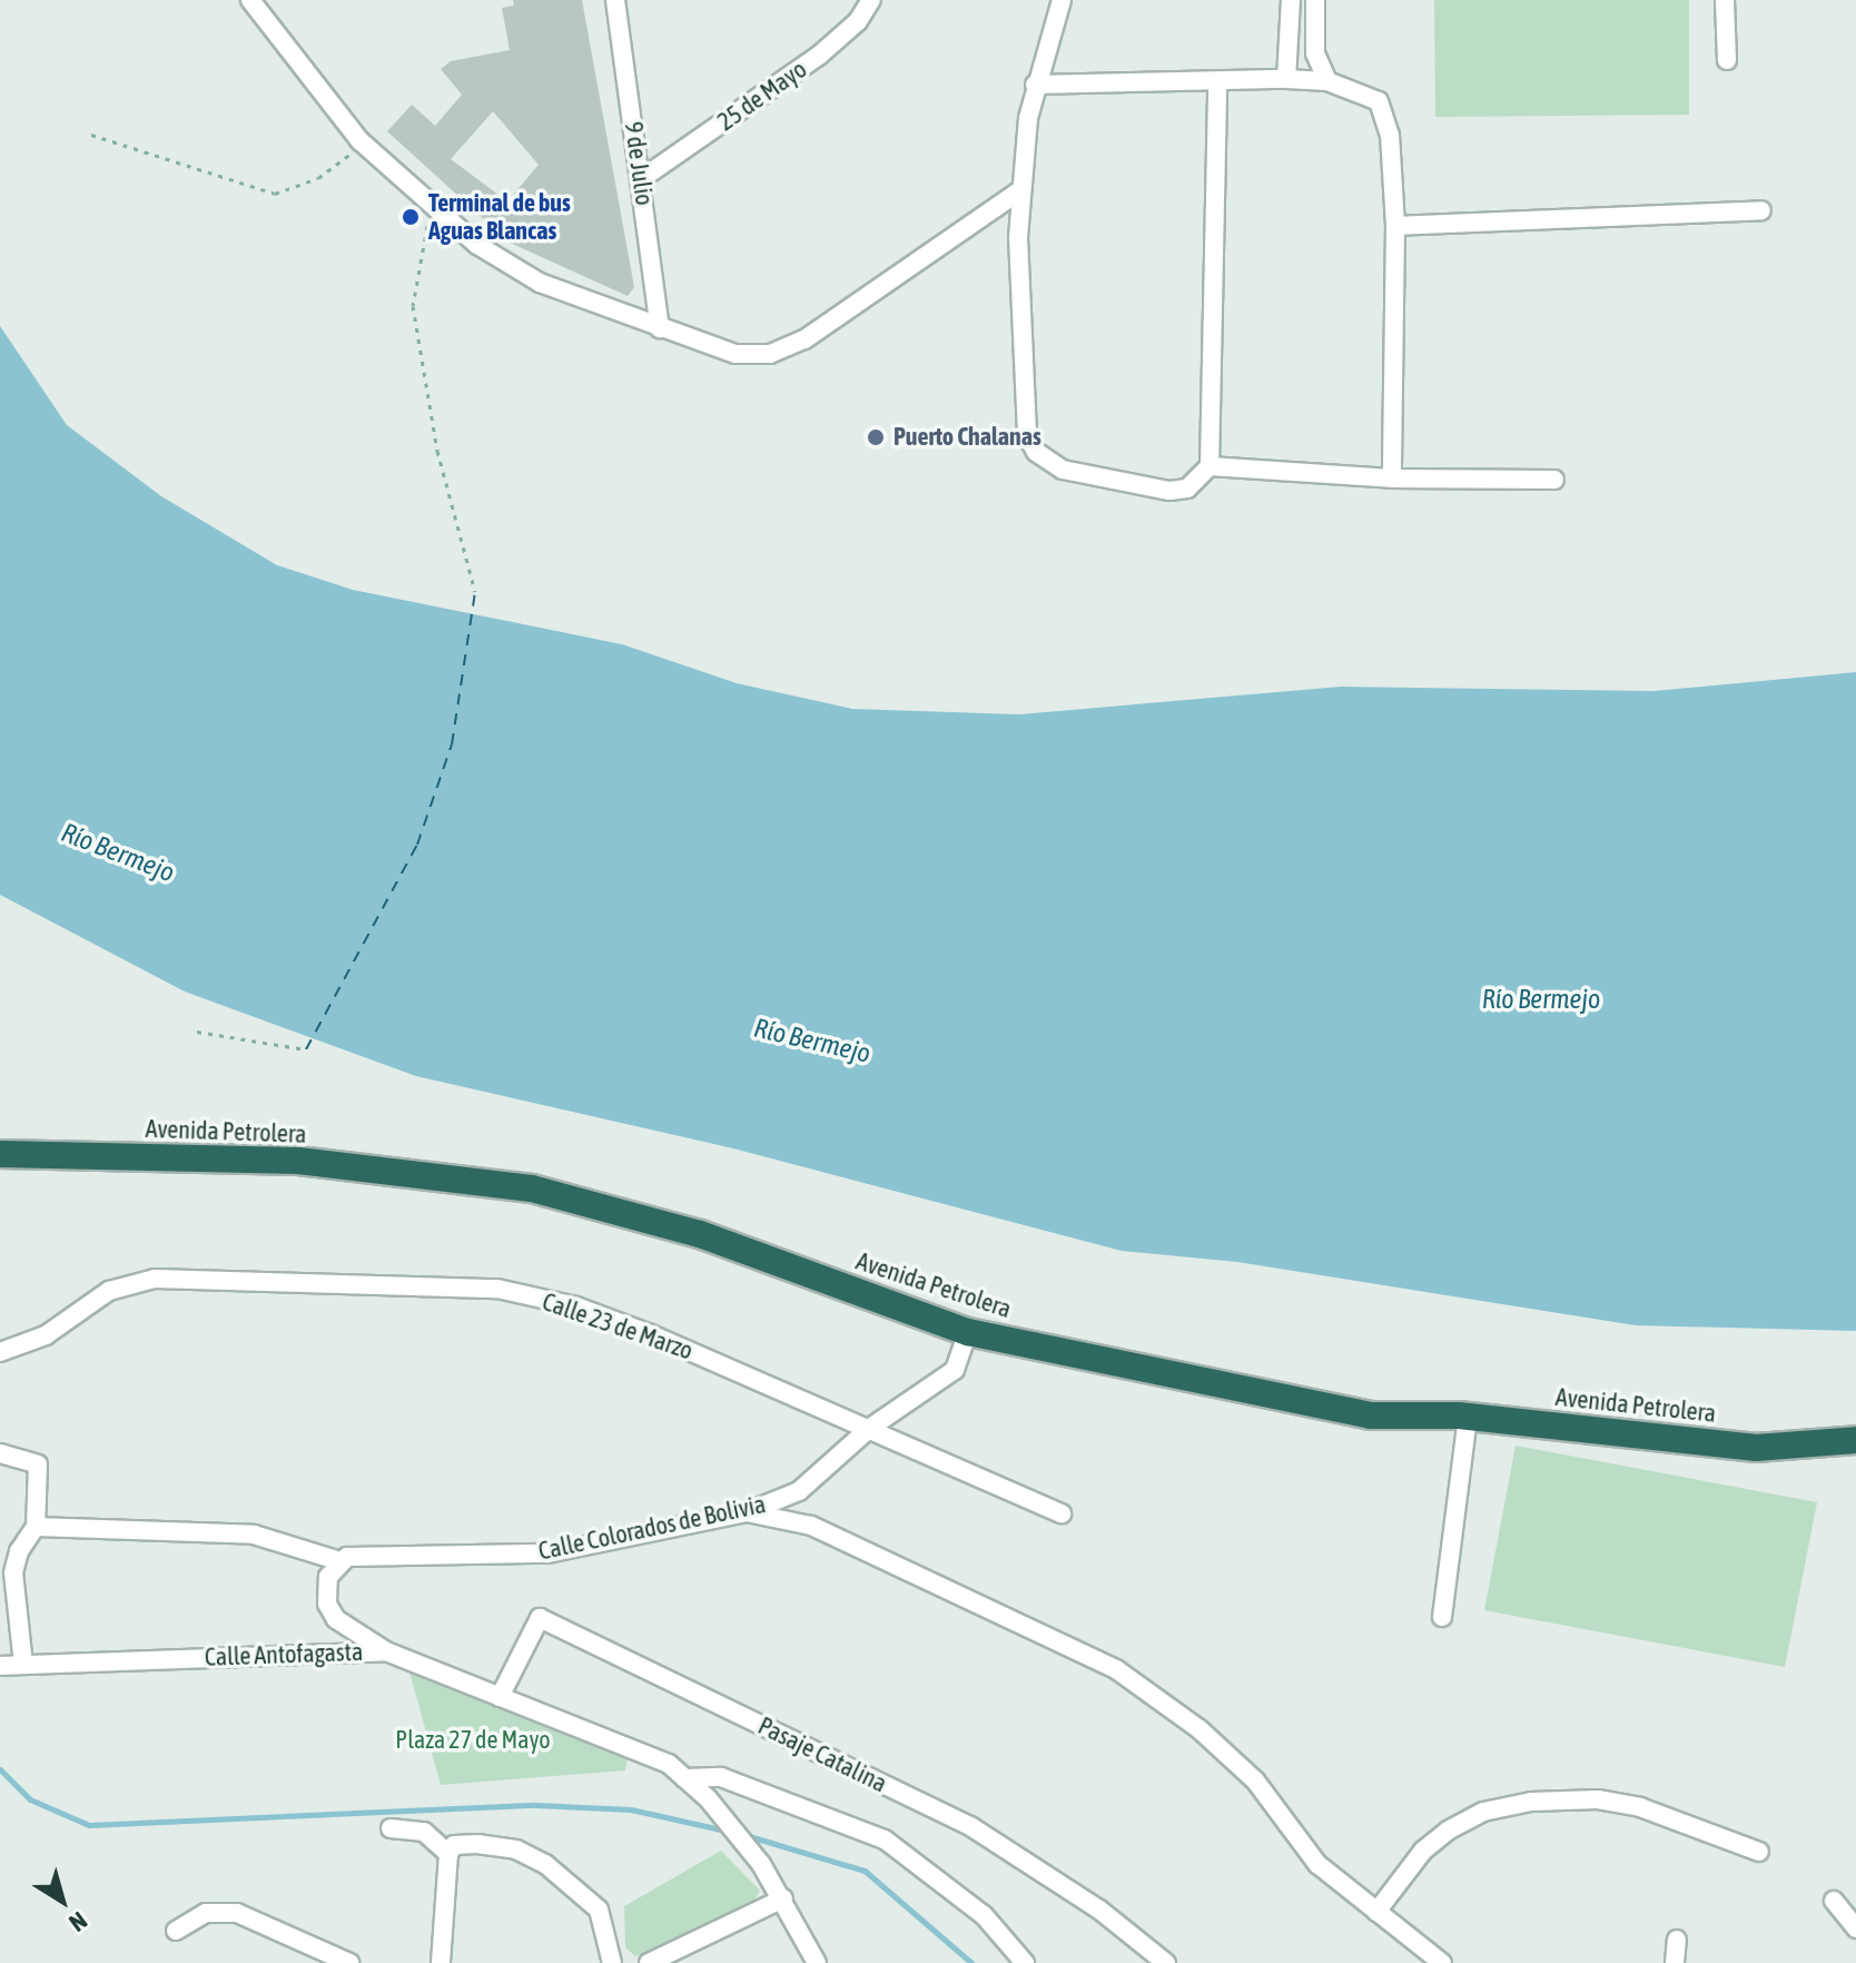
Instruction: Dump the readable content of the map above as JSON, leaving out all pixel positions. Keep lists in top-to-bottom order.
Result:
{
  "streets": {
    "highway": ["Avenida Petrolera"],
    "street": [
      "25 de Mayo",
      "9 de Julio",
      "Calle 23 de Marzo",
      "Calle Colorados de Bolivia",
      "Calle Antofagasta",
      "Pasaje Catalina"
    ]
  },
  "crossings": [
    ["25 de Mayo", "9 de Julio"],
    ["Avenida Petrolera", "Calle Colorados de Bolivia"],
    ["Calle 23 de Marzo", "Calle Colorados de Bolivia"],
    ["Calle Antofagasta", "Pasaje Catalina"]
  ],
  "water": ["Río Bermejo"],
  "parks": ["Plaza 27 de Mayo"],
  "places": ["Terminal de bus Aguas Blancas", "Puerto Chalanas"],
  "north": "bottom right"
}
